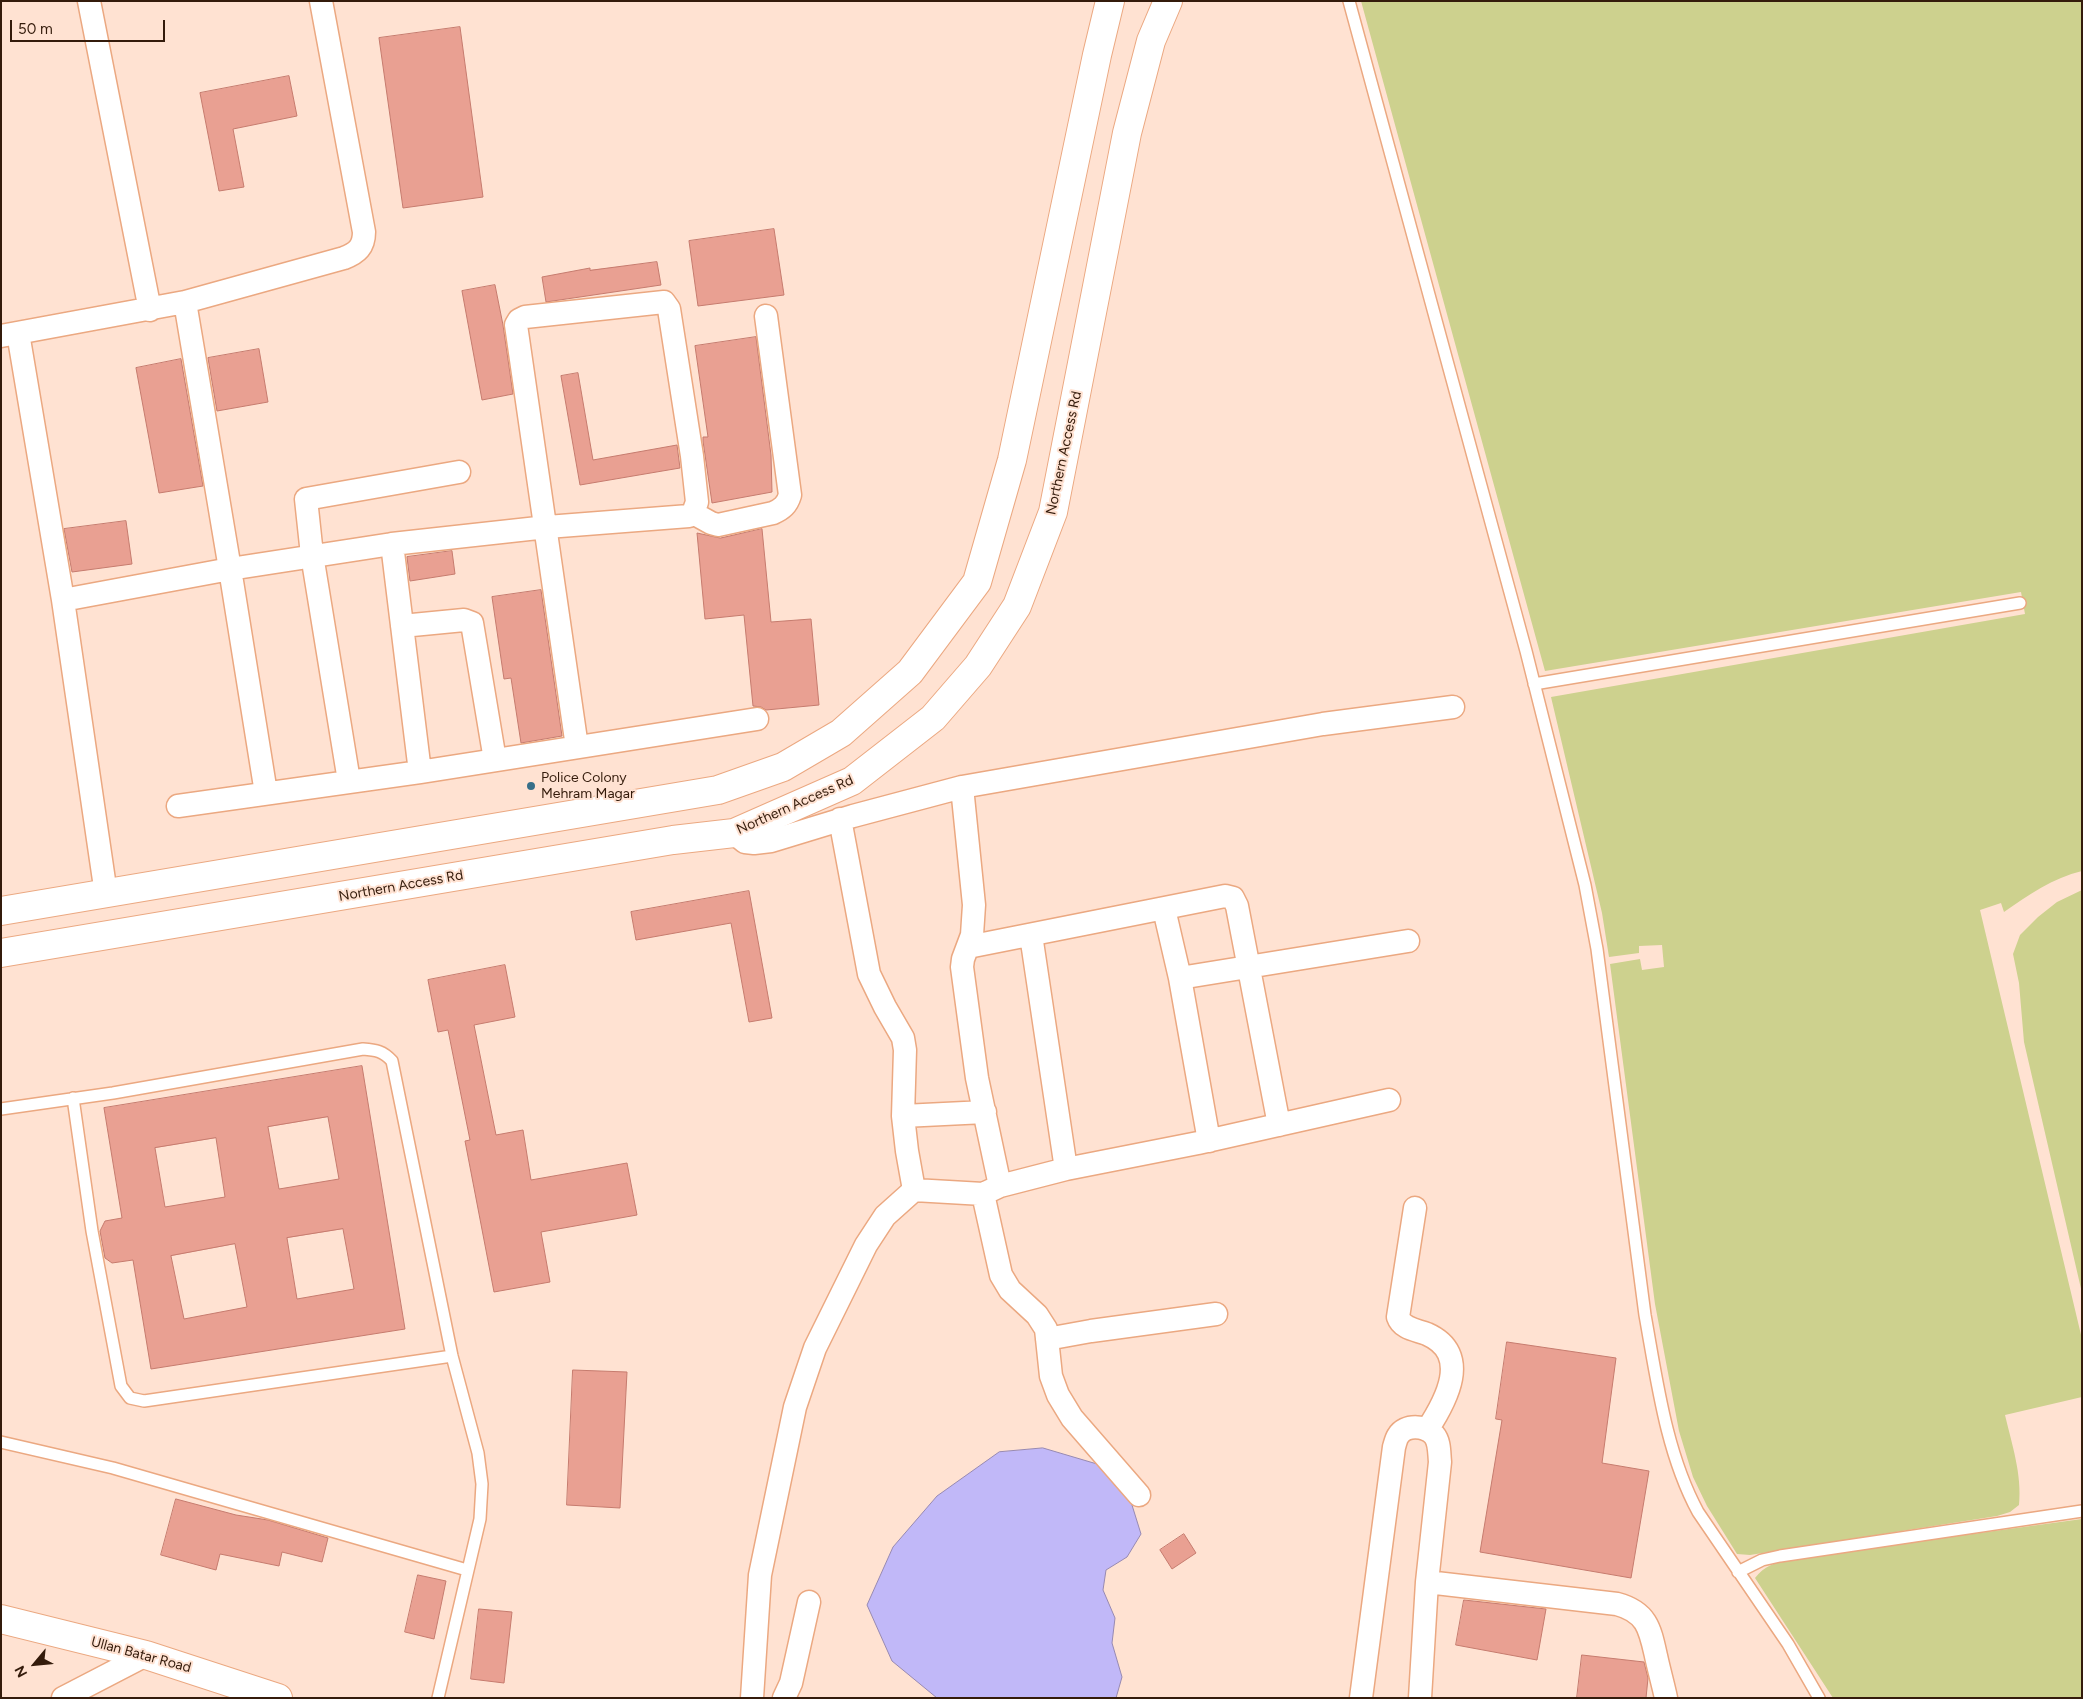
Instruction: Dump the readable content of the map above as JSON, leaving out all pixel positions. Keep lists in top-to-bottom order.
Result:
{
  "streets": {
    "main road": ["Northern Access Rd", "Ullan Batar Road"]
  },
  "places": ["Police Colony Mehram Magar"],
  "scale_bar": "50 m",
  "north": "bottom left"
}
